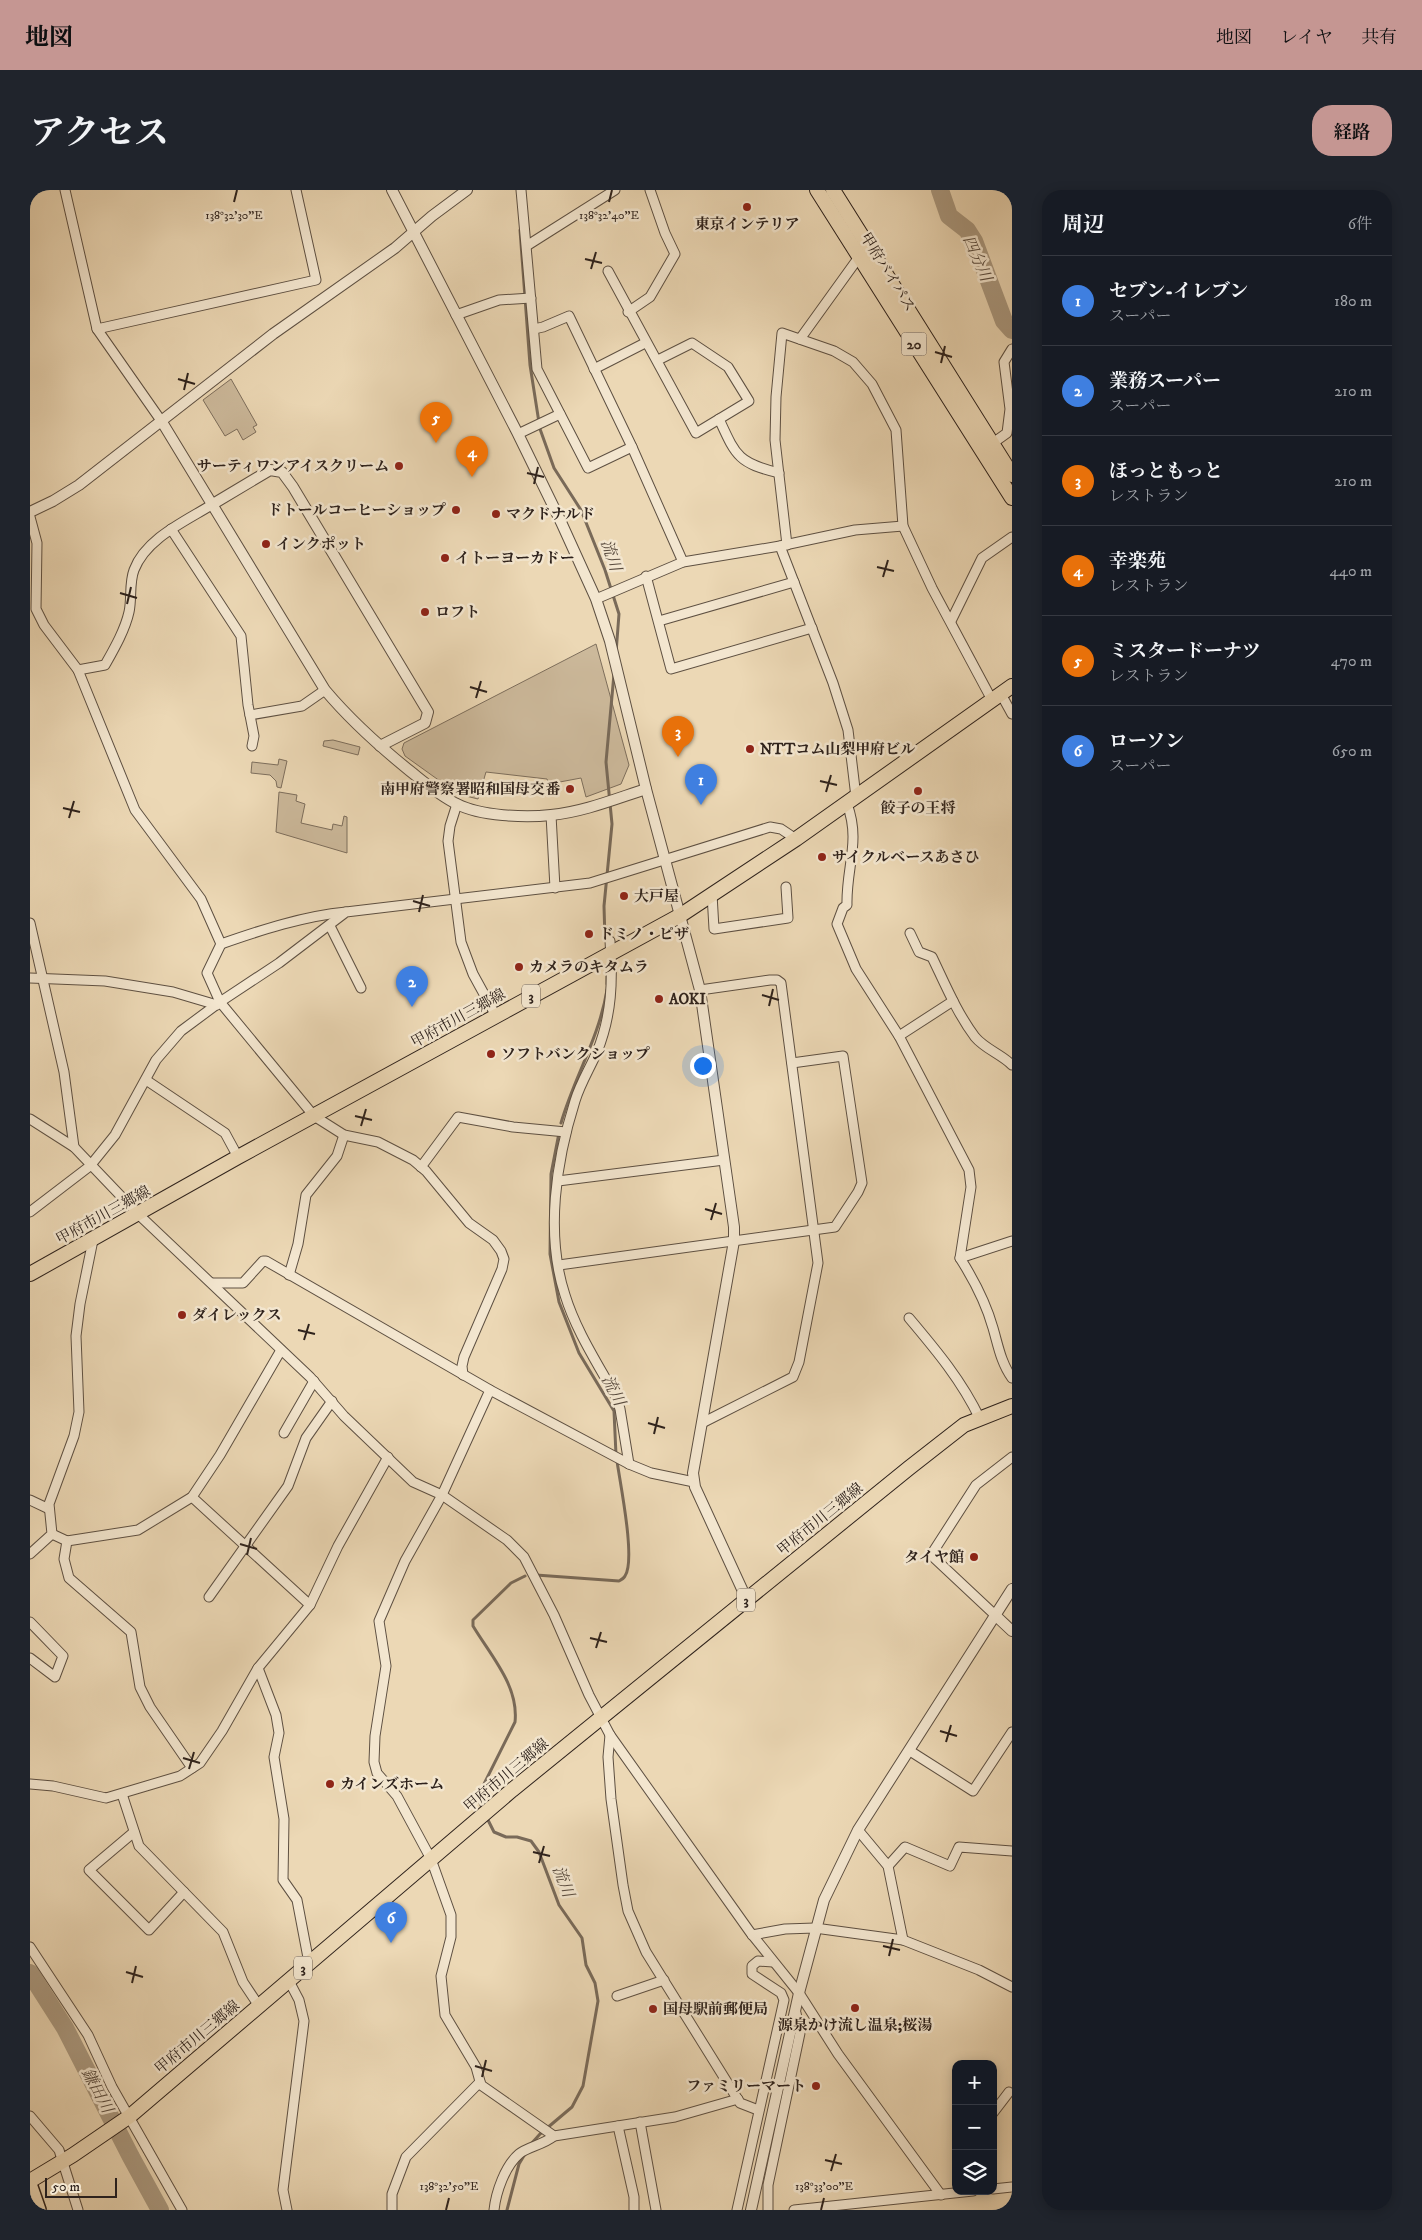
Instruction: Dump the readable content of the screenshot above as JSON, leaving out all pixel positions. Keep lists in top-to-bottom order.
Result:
{
  "streets": {
    "main road": [
      "甲府バイパス",
      "20",
      "3",
      "甲府市川三郷線"
    ]
  },
  "water": ["四分川", "流川", "鎌田川"],
  "places": [
    "東京インテリア",
    "サーティワンアイスクリーム",
    "ドトールコーヒーショップ",
    "マクドナルド",
    "インクポット",
    "イトーヨーカドー",
    "ロフト",
    "NTTコム山梨甲府ビル",
    "南甲府警察署昭和国母交番",
    "餃子の王将",
    "サイクルベースあさひ",
    "大戸屋",
    "ドミノ・ピザ",
    "カメラのキタムラ",
    "AOKI",
    "ソフトバンクショップ",
    "ダイレックス",
    "タイヤ館",
    "カインズホーム",
    "源泉かけ流し温泉;桜湯",
    "国母駅前郵便局",
    "ファミリーマート"
  ],
  "scale_bar": "50 m",
  "page": {
    "header": "地図",
    "nav": ["地図", "レイヤ", "共有"],
    "title": "アクセス",
    "buttons": "経路",
    "heading": ["周辺", "6件"],
    "list": [
      {
        "mark": "1",
        "name": "セブン-イレブン",
        "note": "スーパー",
        "value": "180 m"
      },
      {
        "mark": "2",
        "name": "業務スーパー",
        "note": "スーパー",
        "value": "210 m"
      },
      {
        "mark": "3",
        "name": "ほっともっと",
        "note": "レストラン",
        "value": "210 m"
      },
      {
        "mark": "4",
        "name": "幸楽苑",
        "note": "レストラン",
        "value": "440 m"
      },
      {
        "mark": "5",
        "name": "ミスタードーナツ",
        "note": "レストラン",
        "value": "470 m"
      },
      {
        "mark": "6",
        "name": "ローソン",
        "note": "スーパー",
        "value": "650 m"
      }
    ],
    "pins": [
      "5",
      "4",
      "3",
      "1",
      "2",
      "6"
    ],
    "map_buttons": ["+", "−"],
    "scale": "50 m"
  },
  "coordinates": [
    "138°32'30\"E",
    "138°32'40\"E",
    "138°32'50\"E",
    "138°33'00\"E"
  ]
}
